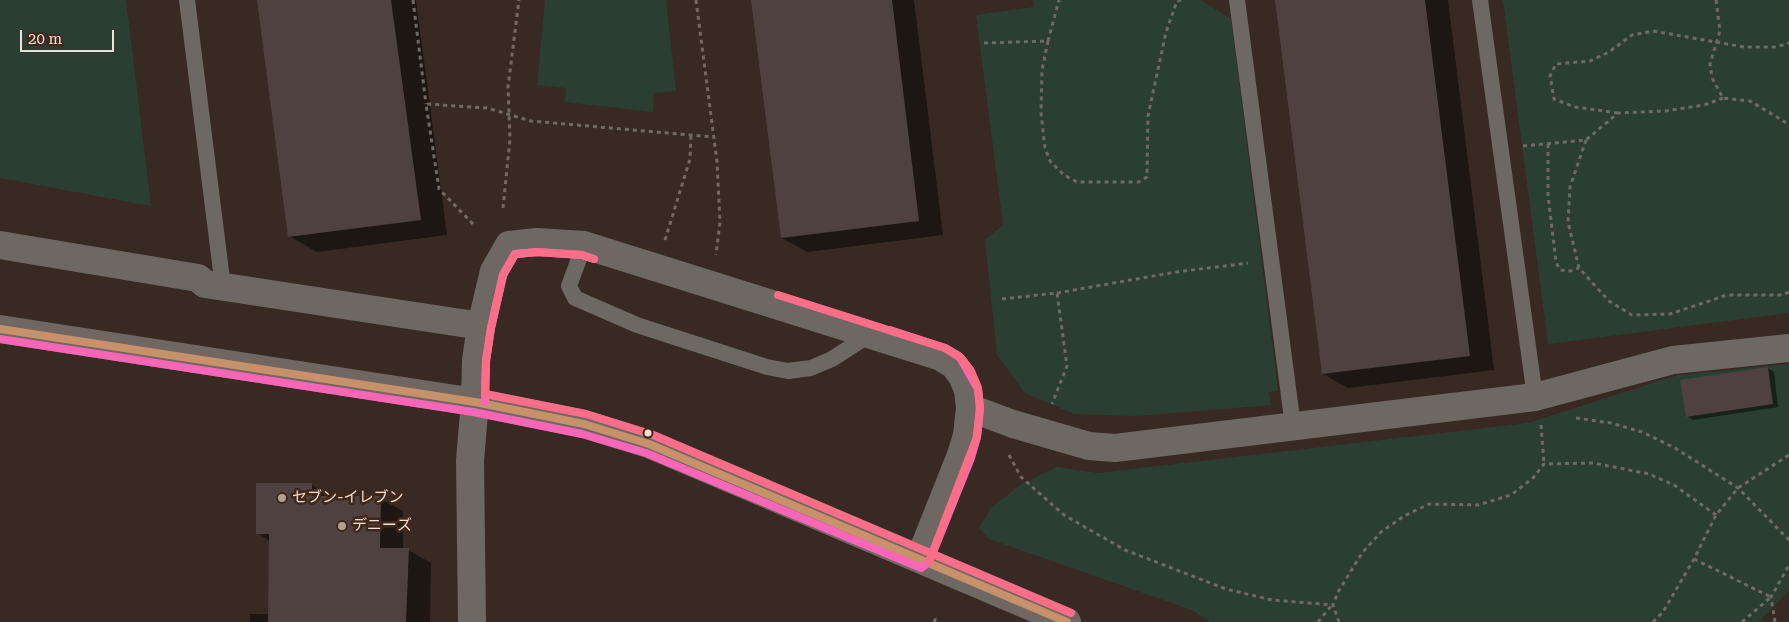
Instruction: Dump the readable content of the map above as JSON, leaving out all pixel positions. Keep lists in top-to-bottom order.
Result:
{
  "places": ["セブン-イレブン", "デニーズ"],
  "scale_bar": "20 m"
}
